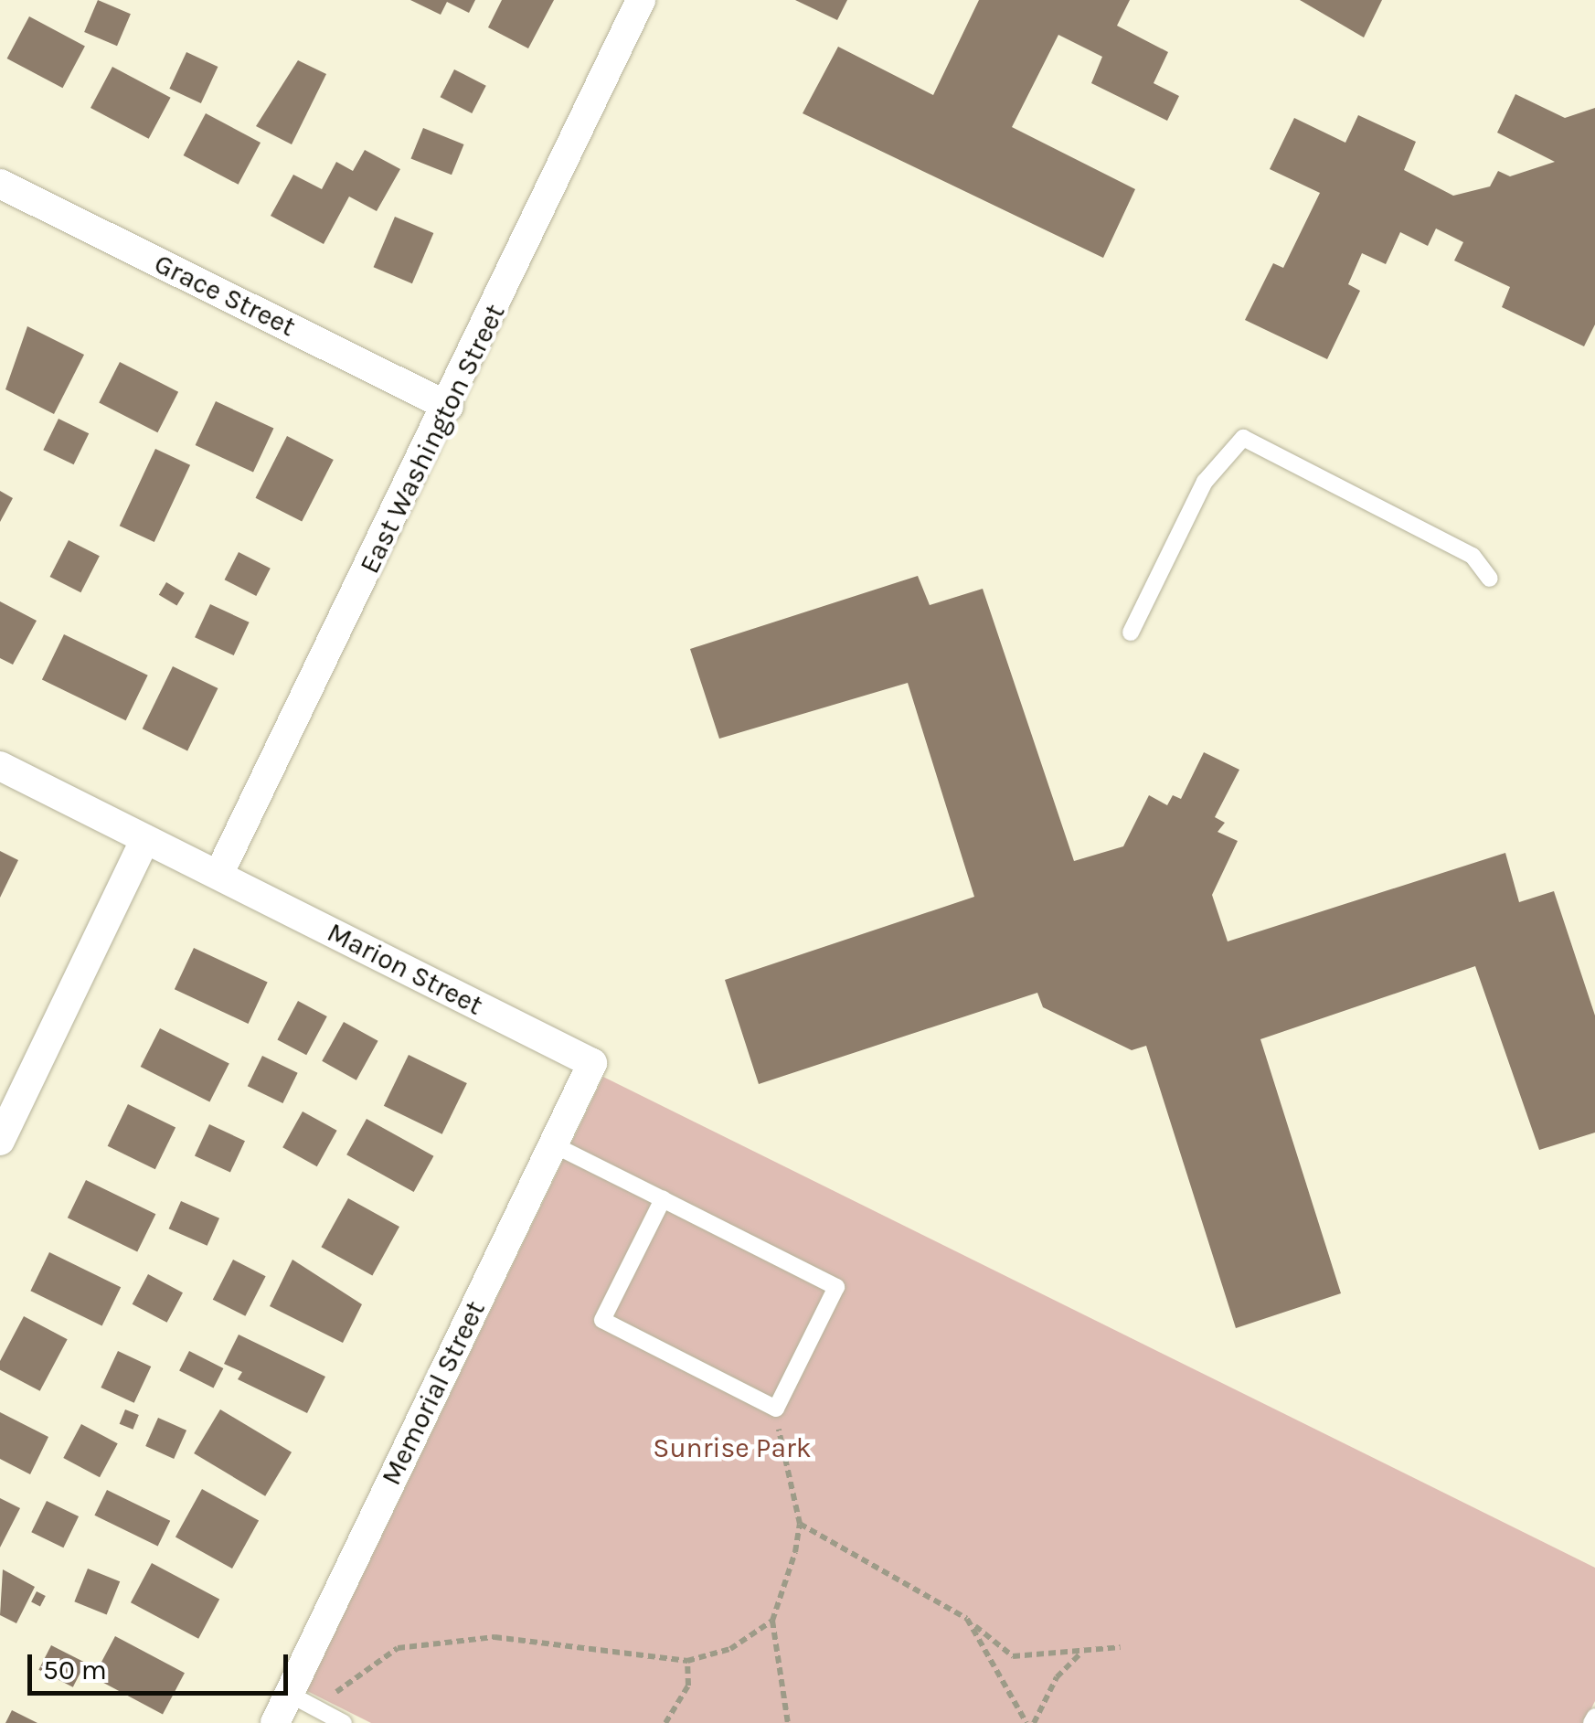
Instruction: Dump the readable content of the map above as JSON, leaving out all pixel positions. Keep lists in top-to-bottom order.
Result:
{
  "streets": {
    "street": [
      "Grace Street",
      "East Washington Street",
      "Marion Street",
      "Memorial Street"
    ]
  },
  "crossings": [
    ["Grace Street", "East Washington Street"],
    ["East Washington Street", "Marion Street"],
    ["Marion Street", "Memorial Street"]
  ],
  "parks": ["Sunrise Park"],
  "scale_bar": "50 m"
}
